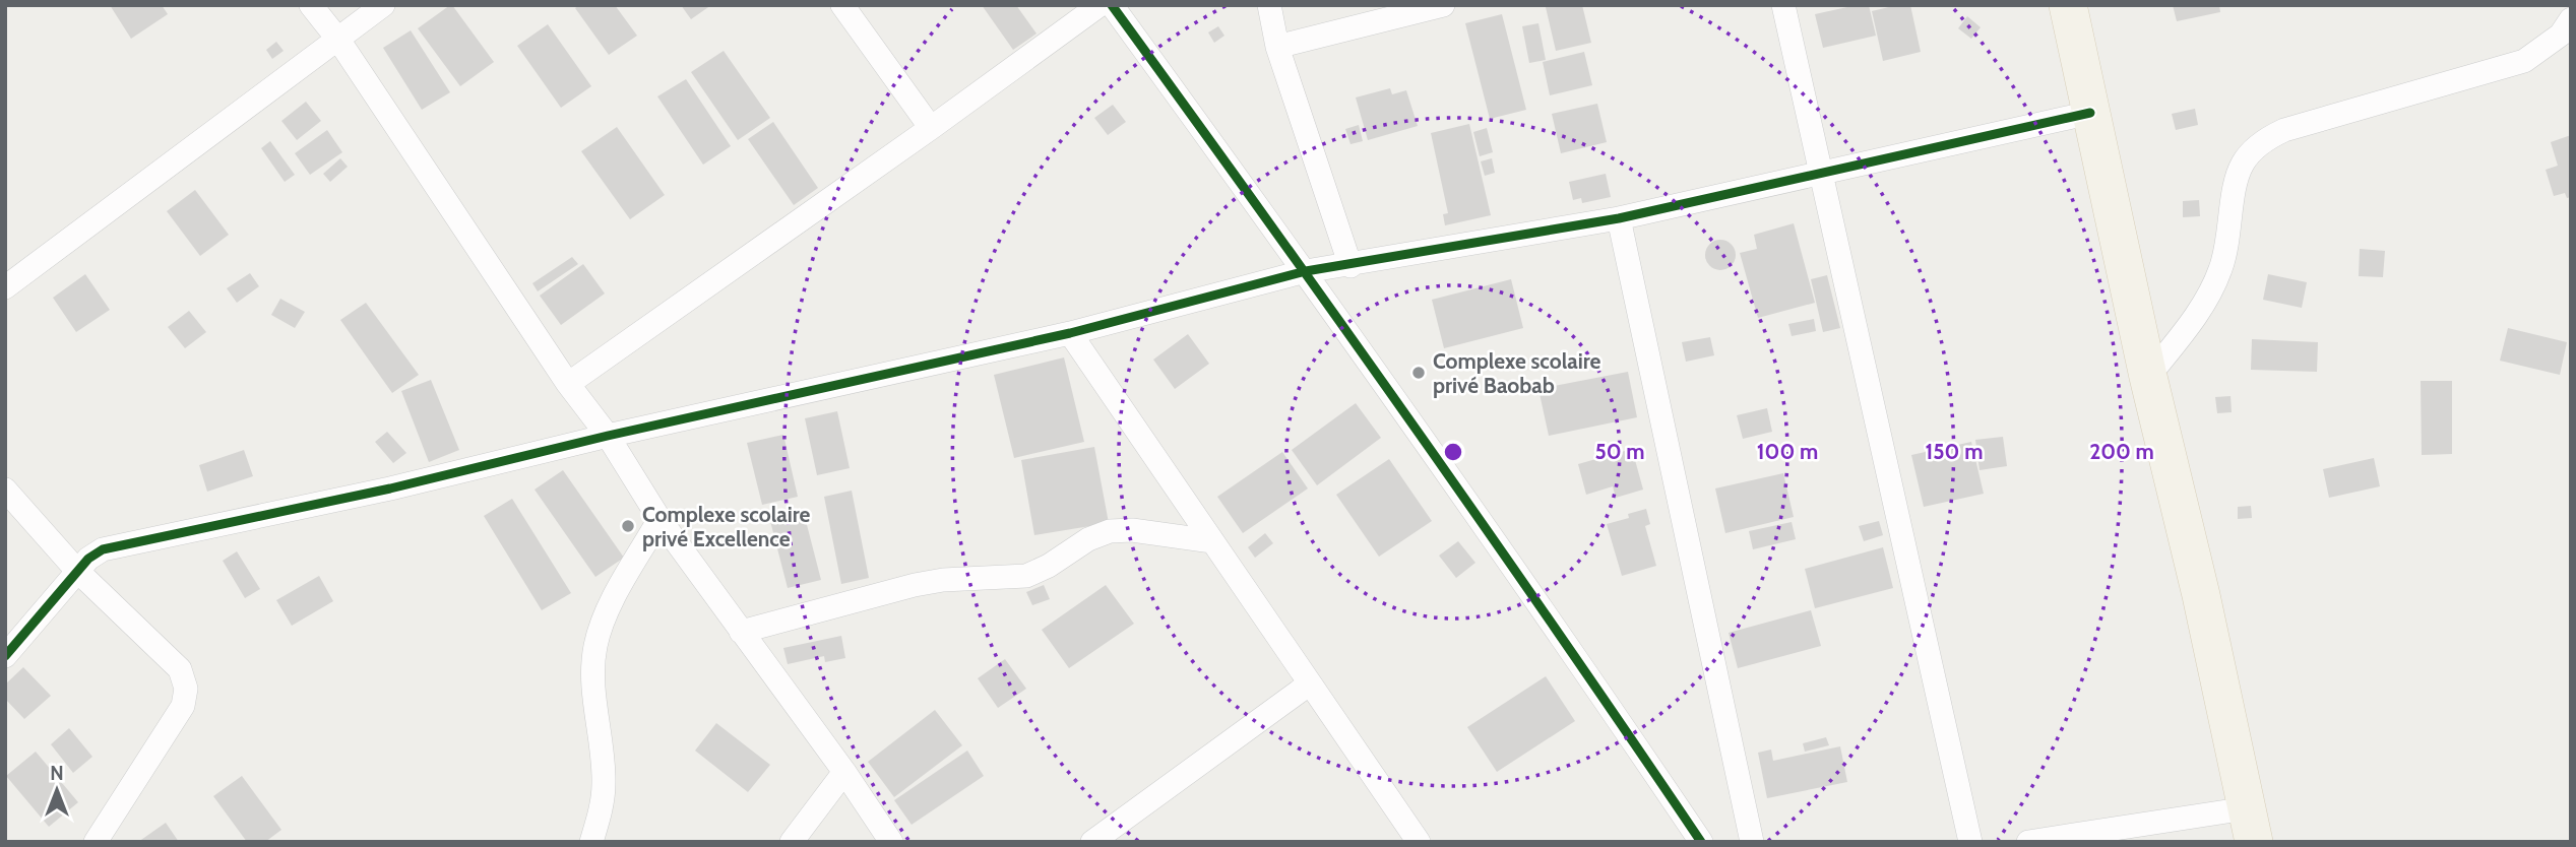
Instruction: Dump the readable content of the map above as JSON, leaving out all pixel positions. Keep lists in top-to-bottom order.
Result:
{
  "places": ["Complexe scolaire privé Baobab", "Complexe scolaire privé Excellence"],
  "north": "top",
  "rings": [
    "50 m",
    "100 m",
    "150 m",
    "200 m"
  ]
}
